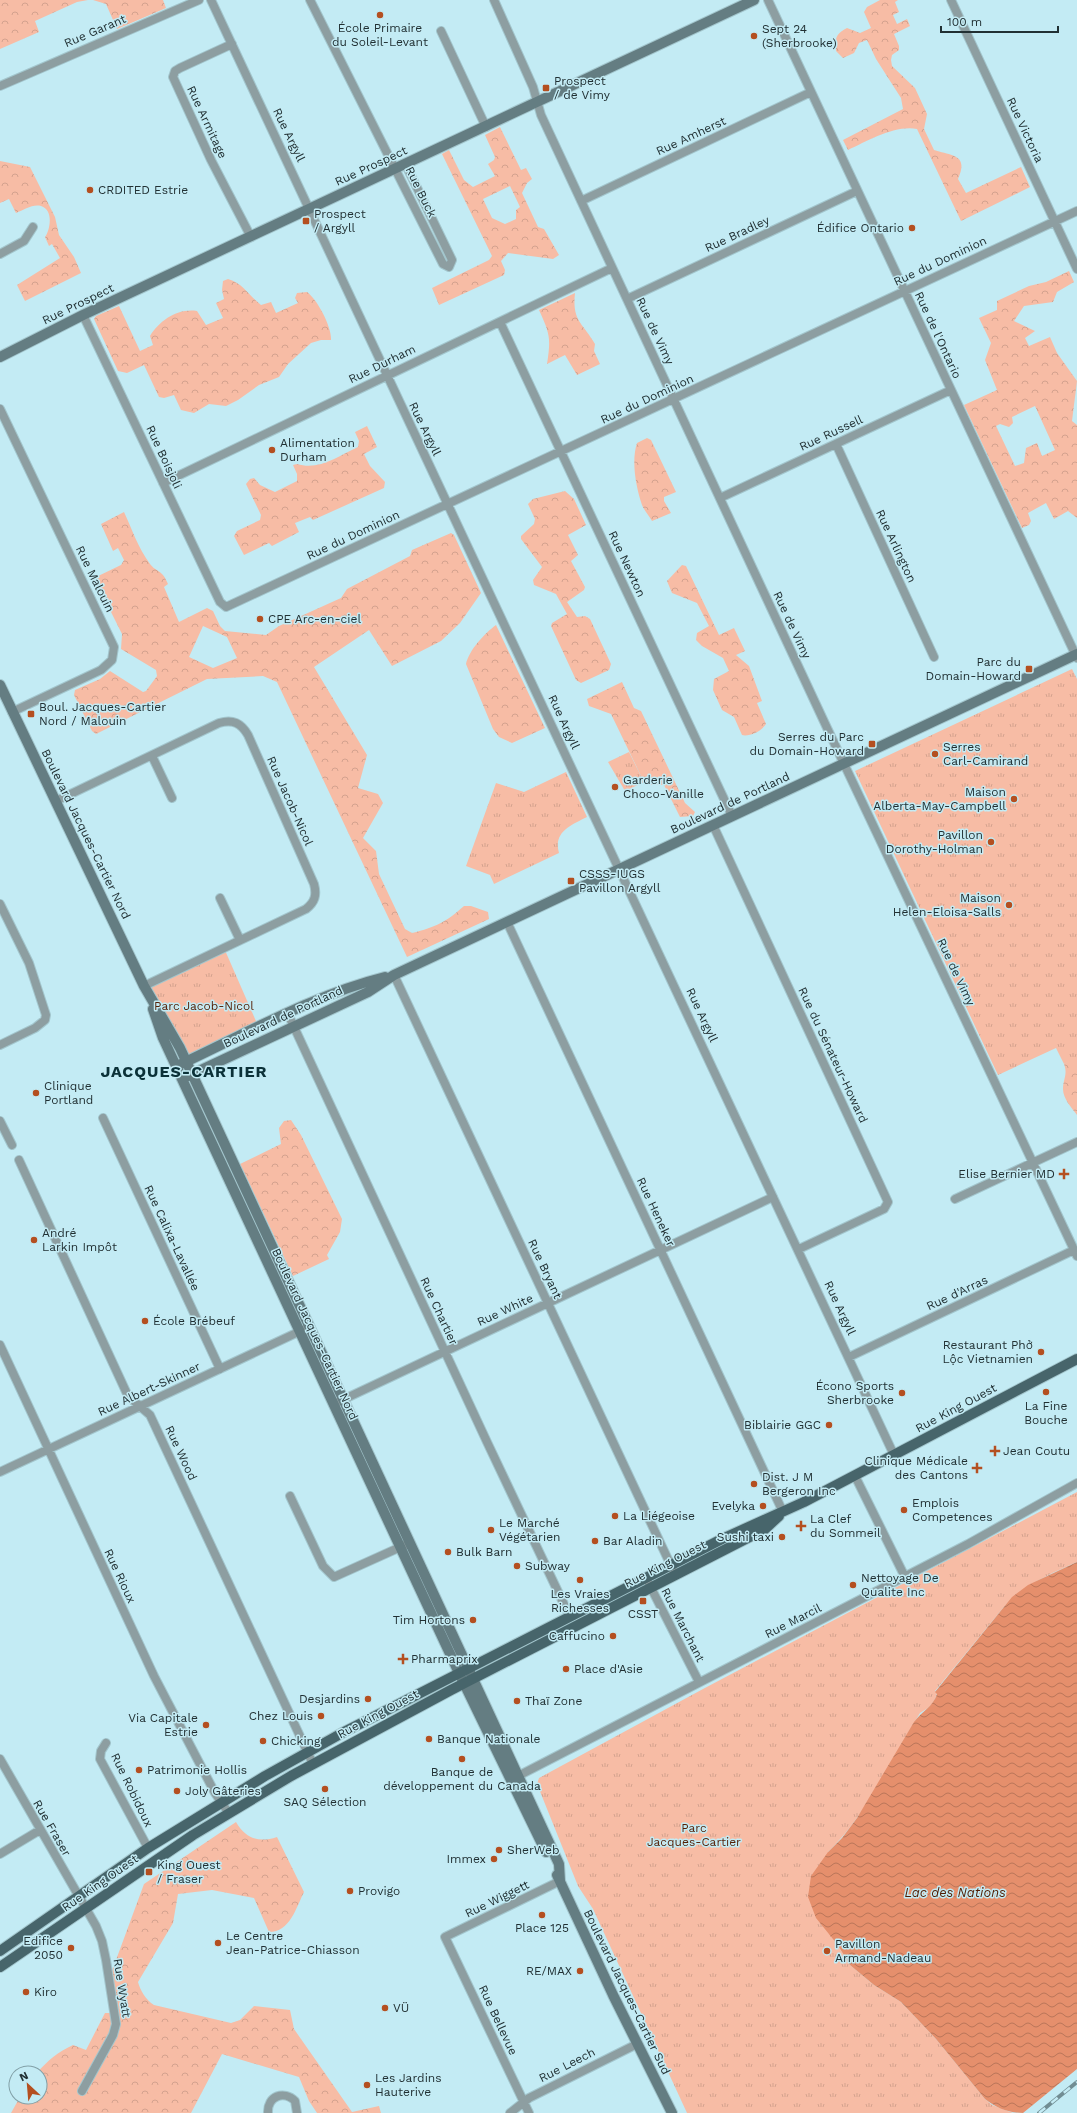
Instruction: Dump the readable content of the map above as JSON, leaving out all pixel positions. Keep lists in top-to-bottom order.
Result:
{
  "streets": {
    "main road": [
      "Rue Prospect",
      "Boulevard de Portland",
      "Boulevard Jacques-Cartier Nord",
      "Rue King Ouest",
      "Boulevard Jacques-Cartier Sud"
    ],
    "street": [
      "Rue Garant",
      "Rue Armitage",
      "Rue Victoria",
      "Rue Argyll",
      "Rue Amherst",
      "Rue Buck",
      "Rue Bradley",
      "Rue du Dominion",
      "Rue de Vimy",
      "Rue de l'Ontario",
      "Rue Durham",
      "Rue Russell",
      "Rue Boisjoli",
      "Rue Arlington",
      "Rue Newton",
      "Rue Malouin",
      "Rue Jacob-Nicol",
      "Rue du Sénateur-Howard",
      "Rue Heneker",
      "Rue Calixa-Lavallée",
      "Rue Bryant",
      "Rue d'Arras",
      "Rue White",
      "Rue Chartier",
      "Rue Albert-Skinner",
      "Rue Wood",
      "Rue Rioux",
      "Rue Marcil",
      "Rue Marchant",
      "Rue Robidoux",
      "Rue Fraser",
      "Rue Wiggett",
      "Rue Wyatt",
      "Rue Bellevue",
      "Rue Leech"
    ]
  },
  "crossings": [
    ["Rue Armitage", "Rue Argyll"],
    ["Rue Armitage", "Rue Prospect"],
    ["Rue Victoria", "Rue du Dominion"],
    ["Rue Argyll", "Rue Prospect"],
    ["Rue Argyll", "Rue du Dominion"],
    ["Rue Argyll", "Rue Durham"],
    ["Rue Argyll", "Boulevard de Portland"],
    ["Rue Argyll", "Rue du Sénateur-Howard"],
    ["Rue Argyll", "Rue d'Arras"],
    ["Rue Argyll", "Rue White"],
    ["Rue Argyll", "Rue King Ouest"],
    ["Rue Amherst", "Rue de Vimy"],
    ["Rue Amherst", "Rue de l'Ontario"],
    ["Rue Prospect", "Rue Buck"],
    ["Rue Prospect", "Rue de Vimy"],
    ["Rue Prospect", "Rue Boisjoli"],
    ["Rue Bradley", "Rue de Vimy"],
    ["Rue Bradley", "Rue de l'Ontario"],
    ["Rue du Dominion", "Rue de Vimy"],
    ["Rue du Dominion", "Rue de l'Ontario"],
    ["Rue du Dominion", "Rue Boisjoli"],
    ["Rue du Dominion", "Rue Newton"],
    ["Rue de Vimy", "Rue Durham"],
    ["Rue de Vimy", "Rue Russell"],
    ["Rue de Vimy", "Boulevard de Portland"],
    ["Rue de Vimy", "Rue d'Arras"],
    ["Rue de l'Ontario", "Rue Russell"],
    ["Rue de l'Ontario", "Boulevard de Portland"],
    ["Rue Durham", "Rue Boisjoli"],
    ["Rue Durham", "Rue Newton"],
    ["Rue Russell", "Rue Arlington"],
    ["Rue Newton", "Boulevard de Portland"],
    ["Rue Malouin", "Boulevard Jacques-Cartier Nord"],
    ["Rue Jacob-Nicol", "Boulevard Jacques-Cartier Nord"],
    ["Boulevard de Portland", "Boulevard Jacques-Cartier Nord"],
    ["Boulevard de Portland", "Rue du Sénateur-Howard"],
    ["Boulevard de Portland", "Rue Heneker"],
    ["Boulevard de Portland", "Rue Bryant"],
    ["Boulevard de Portland", "Rue Chartier"],
    ["Boulevard Jacques-Cartier Nord", "Rue White"],
    ["Boulevard Jacques-Cartier Nord", "Rue Albert-Skinner"],
    ["Boulevard Jacques-Cartier Nord", "Rue King Ouest"],
    ["Boulevard Jacques-Cartier Nord", "Boulevard Jacques-Cartier Sud"],
    ["Rue Heneker", "Rue White"],
    ["Rue Heneker", "Rue King Ouest"],
    ["Rue Calixa-Lavallée", "Rue Albert-Skinner"],
    ["Rue Bryant", "Rue White"],
    ["Rue Bryant", "Rue King Ouest"],
    ["Rue White", "Rue Chartier"],
    ["Rue Chartier", "Rue King Ouest"],
    ["Rue Albert-Skinner", "Rue Wood"],
    ["Rue Albert-Skinner", "Rue Rioux"],
    ["Rue King Ouest", "Rue Wood"],
    ["Rue King Ouest", "Rue Rioux"],
    ["Rue King Ouest", "Rue Marchant"],
    ["Rue King Ouest", "Rue Robidoux"],
    ["Rue King Ouest", "Rue Fraser"],
    ["Rue King Ouest", "Rue Wyatt"],
    ["Rue King Ouest", "Boulevard Jacques-Cartier Sud"],
    ["Rue Marcil", "Rue Marchant"],
    ["Rue Marcil", "Boulevard Jacques-Cartier Sud"],
    ["Rue Fraser", "Rue Wyatt"],
    ["Rue Wiggett", "Boulevard Jacques-Cartier Sud"],
    ["Rue Wiggett", "Rue Bellevue"],
    ["Boulevard Jacques-Cartier Sud", "Rue Leech"],
    ["Rue Bellevue", "Rue Leech"]
  ],
  "districts": ["JACQUES-CARTIER"],
  "water": ["Lac des Nations"],
  "parks": ["Parc Jacob-Nicol", "Parc Jacques-Cartier"],
  "places": {
    "other": [
      "École Primaire du Soleil-Levant",
      "Sept 24 (Sherbrooke)",
      "CRDITED Estrie",
      "Édifice Ontario",
      "Alimentation Durham",
      "CPE Arc-en-ciel",
      "Serres Carl-Camirand",
      "Garderie Choco-Vanille",
      "Maison Alberta-May-Campbell",
      "Pavillon Dorothy-Holman",
      "Maison Helen-Eloisa-Salls",
      "Clinique Portland",
      "André Larkin Impôt",
      "École Brébeuf",
      "Restaurant Phở Lộc Vietnamien",
      "La Fine Bouche",
      "Écono Sports Sherbrooke",
      "Biblairie GGC",
      "Dist. J M Bergeron Inc",
      "Evelyka",
      "Emplois Competences",
      "La Liégeoise",
      "Le Marché Végétarien",
      "Sushi taxi",
      "Bar Aladin",
      "Bulk Barn",
      "Subway",
      "Les Vraies Richesses",
      "Nettoyage De Qualite Inc",
      "Tim Hortons",
      "Caffucino",
      "Place d'Asie",
      "Desjardins",
      "Thaï Zone",
      "Chez Louis",
      "Via Capitale Estrie",
      "Banque Nationale",
      "Chicking",
      "Banque de développement du Canada",
      "Patrimonie Hollis",
      "SAQ Sélection",
      "Joly Gâteries",
      "SherWeb",
      "Immex",
      "Provigo",
      "Place 125",
      "Le Centre Jean-Patrice-Chiasson",
      "Edifice 2050",
      "Pavillon Armand-Nadeau",
      "RE/MAX",
      "Kiro",
      "VÜ",
      "Les Jardins Hauterive"
    ],
    "transit": [
      "Prospect / de Vimy",
      "Prospect / Argyll",
      "Parc du Domain-Howard",
      "Boul. Jacques-Cartier Nord / Malouin",
      "Serres du Parc du Domain-Howard",
      "CSSS-IUGS Pavillon Argyll",
      "CSST",
      "King Ouest / Fraser"
    ],
    "health": [
      "Elise Bernier MD",
      "Jean Coutu",
      "Clinique Médicale des Cantons",
      "La Clef du Sommeil",
      "Pharmaprix"
    ]
  },
  "scale_bar": "100 m",
  "north": "top left"
}
